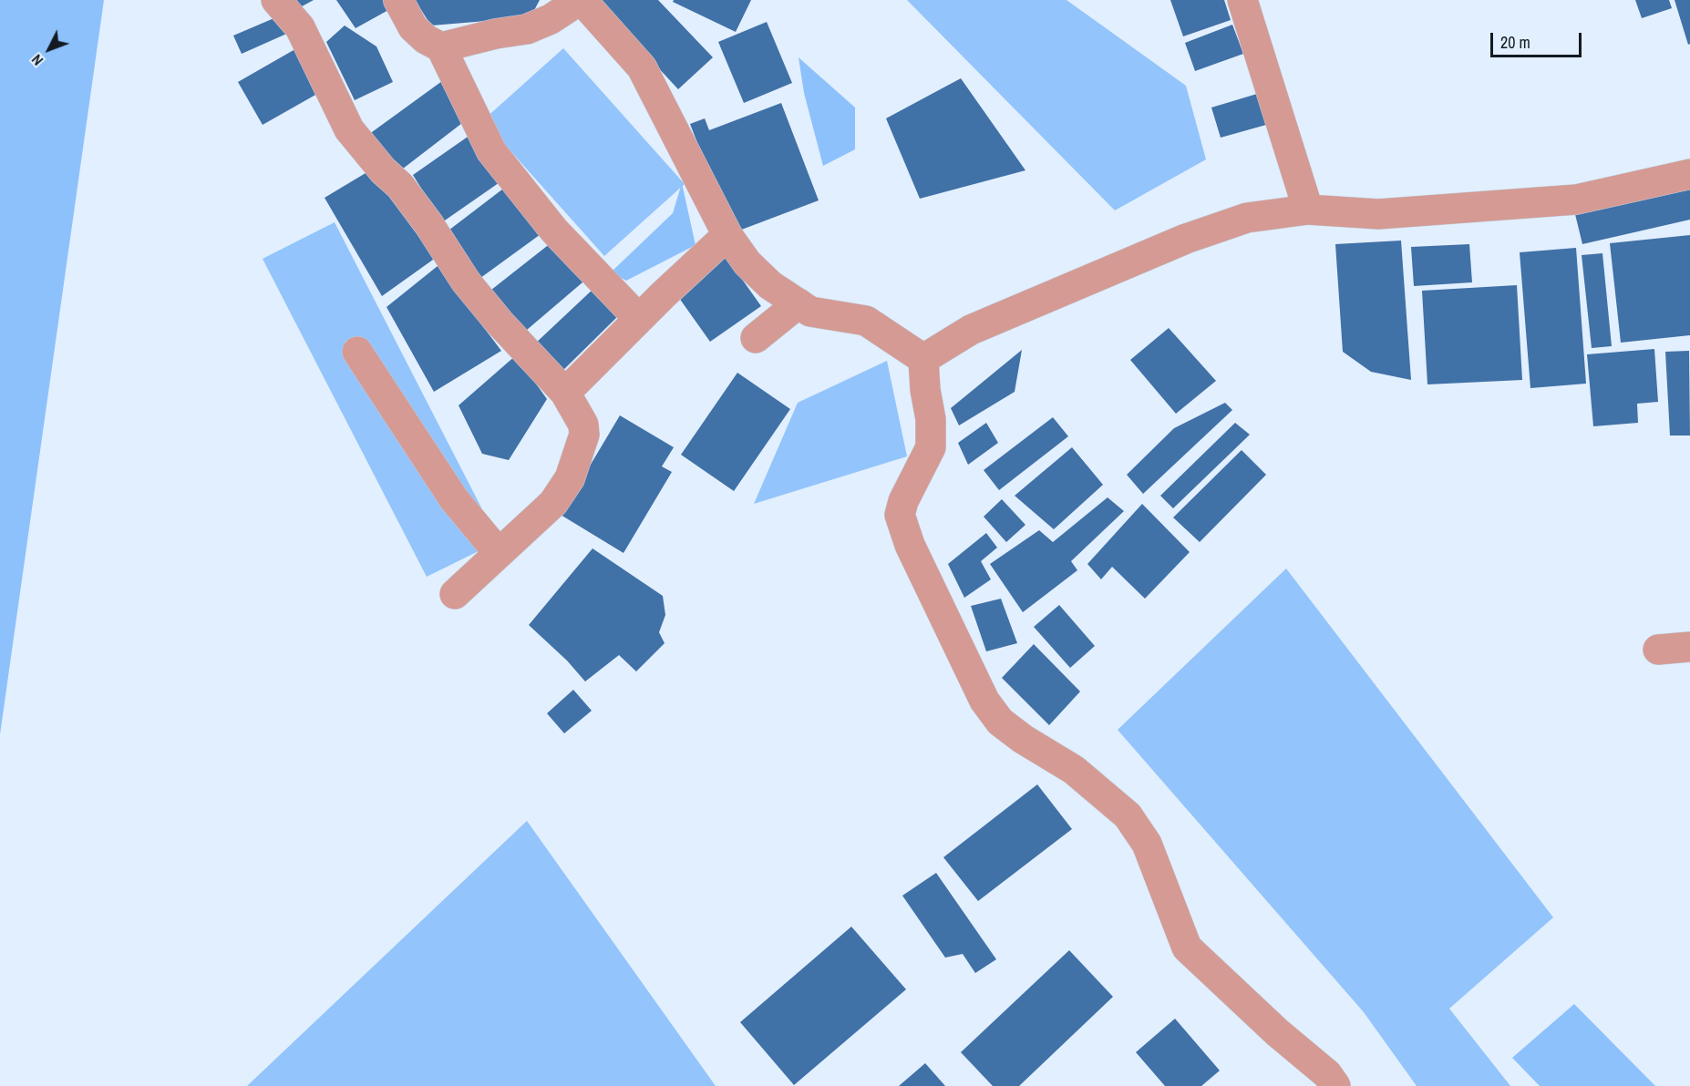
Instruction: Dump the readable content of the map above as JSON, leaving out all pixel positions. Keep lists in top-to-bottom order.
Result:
{
  "scale_bar": "20 m",
  "north": "bottom left"
}
